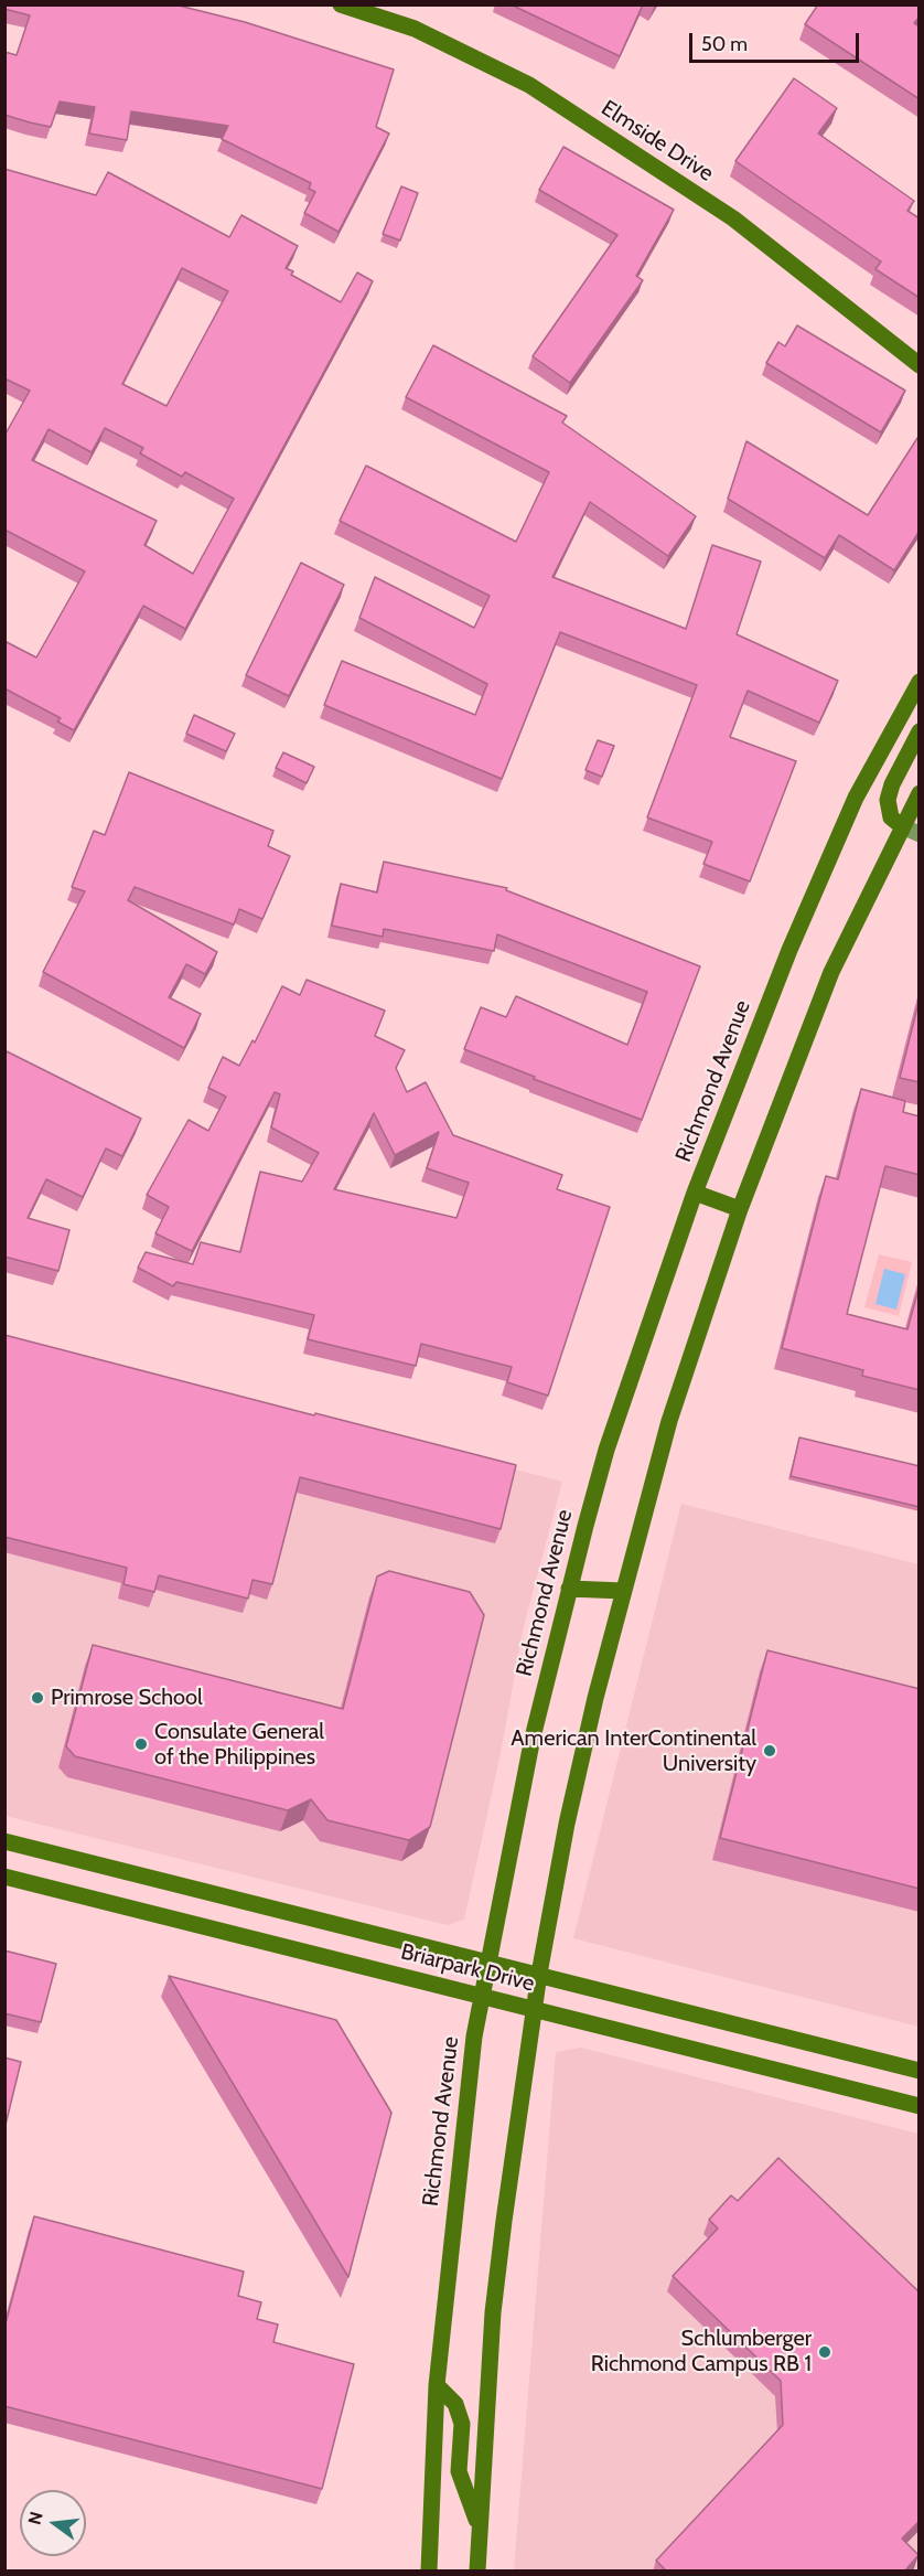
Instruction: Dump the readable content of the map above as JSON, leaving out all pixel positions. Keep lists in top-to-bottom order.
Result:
{
  "streets": {
    "main road": ["Elmside Drive", "Richmond Avenue", "Briarpark Drive"]
  },
  "crossings": [
    ["Richmond Avenue", "Briarpark Drive"]
  ],
  "places": [
    "Primrose School",
    "Consulate General of the Philippines",
    "American InterContinental University",
    "Schlumberger Richmond Campus RB 1"
  ],
  "scale_bar": "50 m",
  "north": "left"
}
